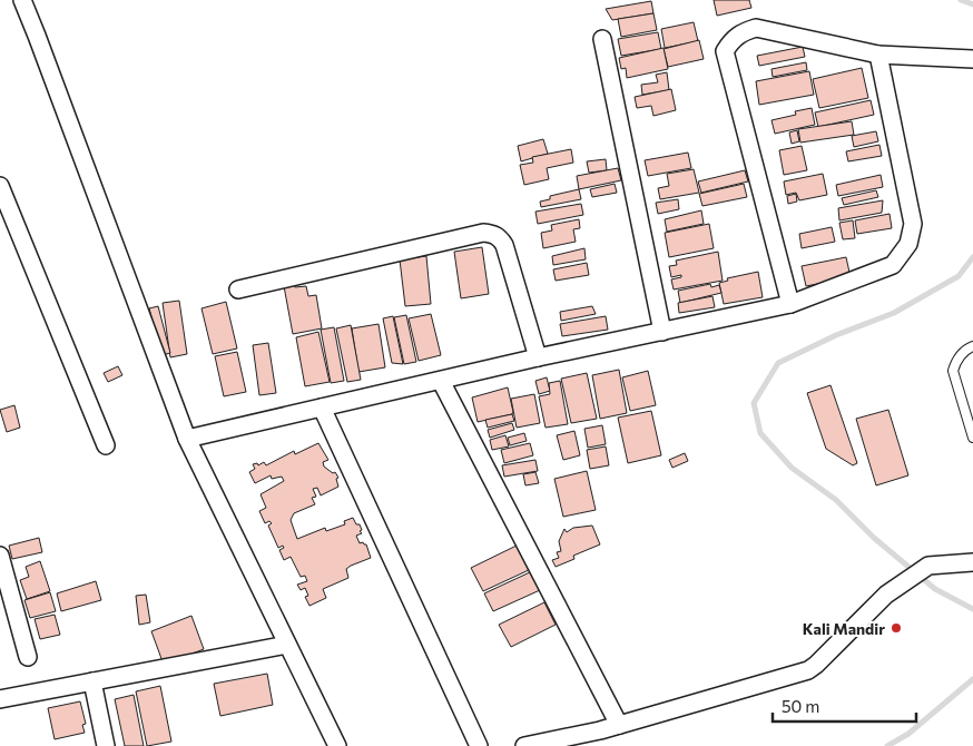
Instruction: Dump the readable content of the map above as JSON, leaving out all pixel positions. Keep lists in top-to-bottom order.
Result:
{
  "places": ["Kali Mandir"],
  "scale_bar": "50 m"
}
